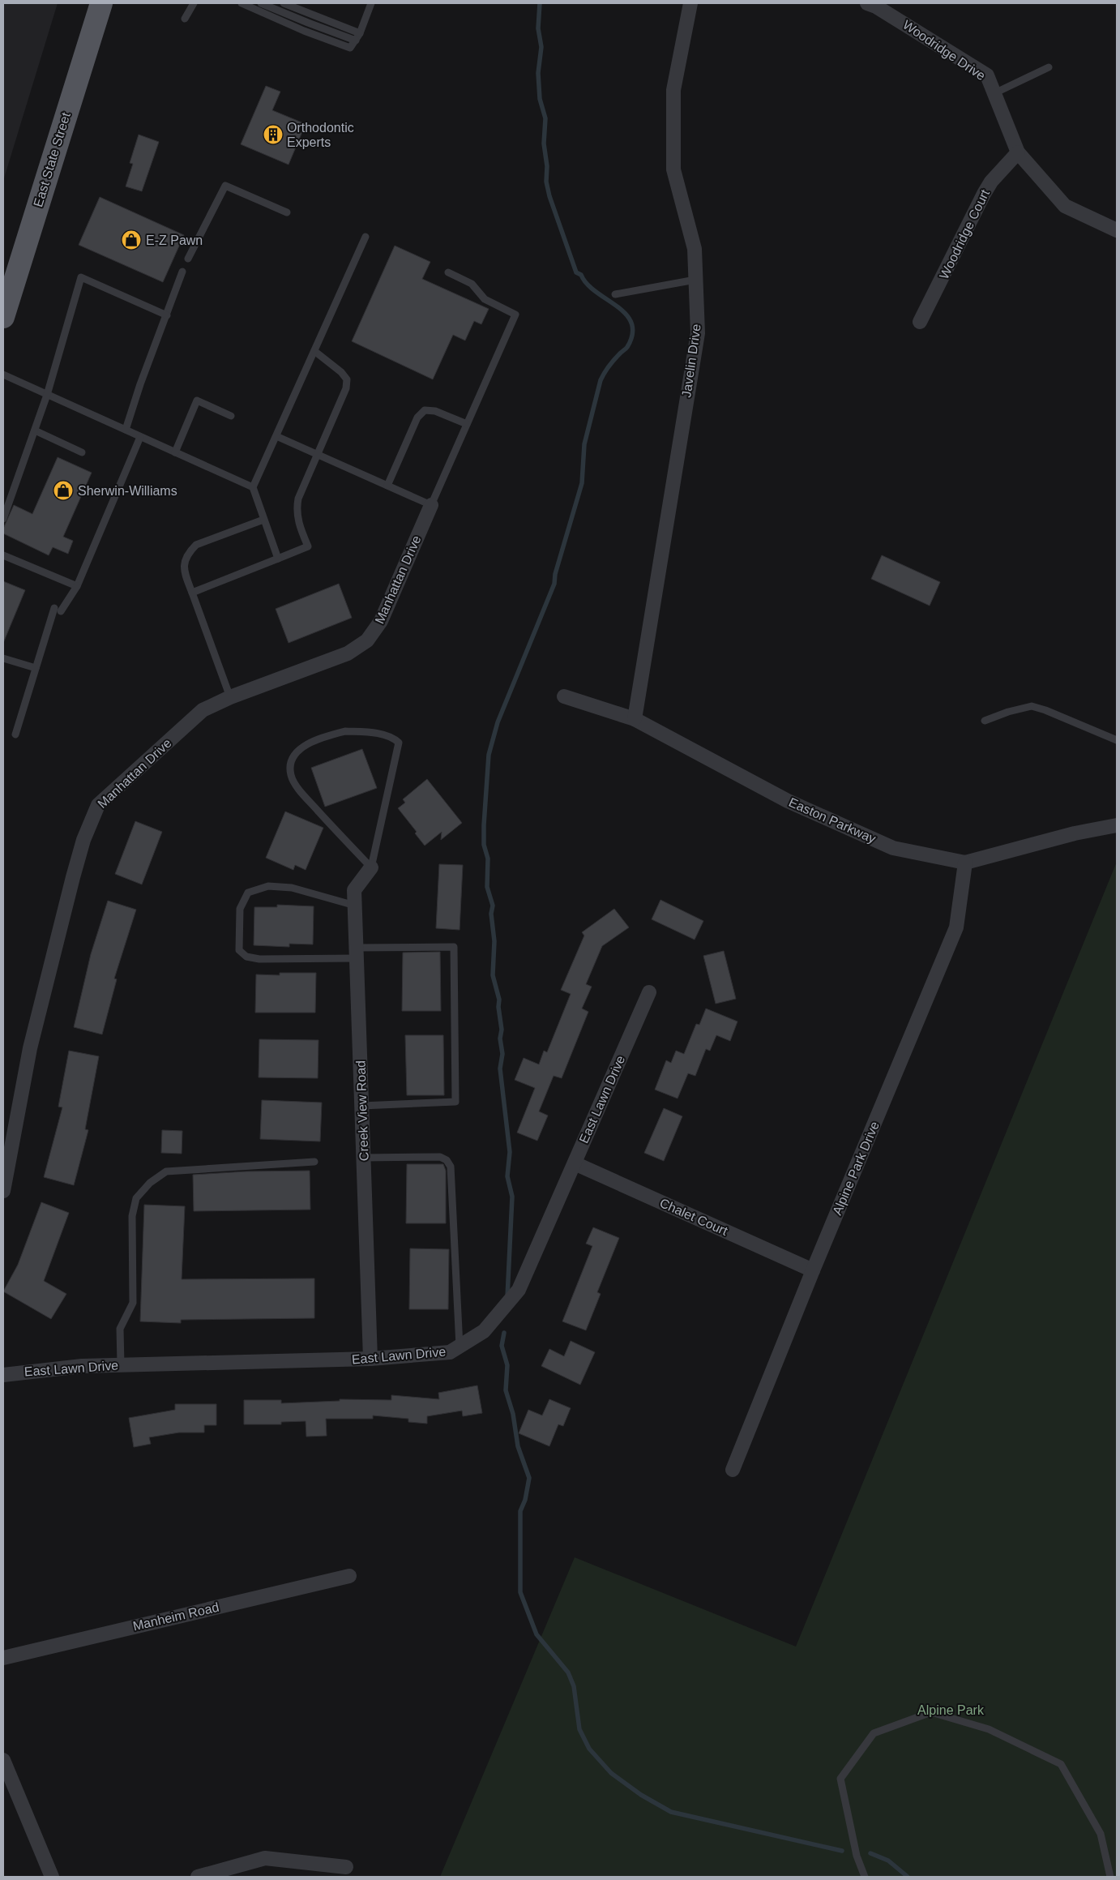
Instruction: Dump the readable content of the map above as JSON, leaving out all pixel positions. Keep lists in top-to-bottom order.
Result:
{
  "streets": {
    "main road": ["East State Street"],
    "street": [
      "Woodridge Drive",
      "Woodridge Court",
      "Javelin Drive",
      "Manhattan Drive",
      "Easton Parkway",
      "East Lawn Drive",
      "Creek View Road",
      "Alpine Park Drive",
      "Chalet Court",
      "Manheim Road"
    ]
  },
  "crossings": [
    ["Woodridge Drive", "Woodridge Court"],
    ["Javelin Drive", "Easton Parkway"],
    ["Easton Parkway", "Alpine Park Drive"],
    ["East Lawn Drive", "Creek View Road"],
    ["East Lawn Drive", "Chalet Court"],
    ["Alpine Park Drive", "Chalet Court"]
  ],
  "parks": ["Alpine Park"],
  "places": {
    "building": ["Orthodontic Experts"],
    "shop": ["E-Z Pawn", "Sherwin-Williams"]
  }
}
